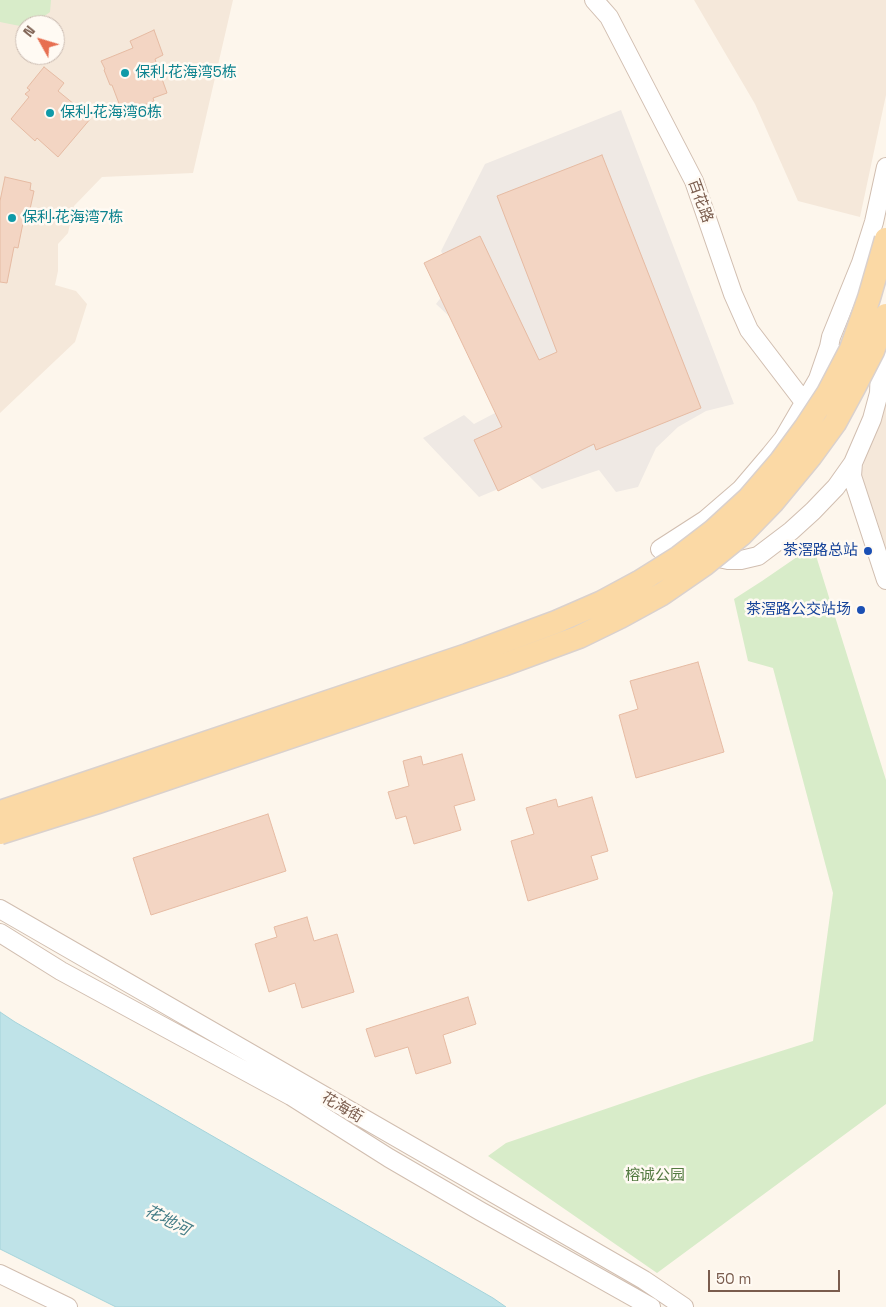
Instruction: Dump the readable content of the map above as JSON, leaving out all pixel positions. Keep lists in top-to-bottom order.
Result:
{
  "streets": {
    "street": ["百花路", "花海街"]
  },
  "water": ["花地河"],
  "parks": ["榕诚公园"],
  "places": [
    "保利·花海湾5栋",
    "保利·花海湾6栋",
    "保利·花海湾7栋",
    "茶滘路总站",
    "茶滘路公交站场"
  ],
  "scale_bar": "50 m",
  "north": "top left"
}
